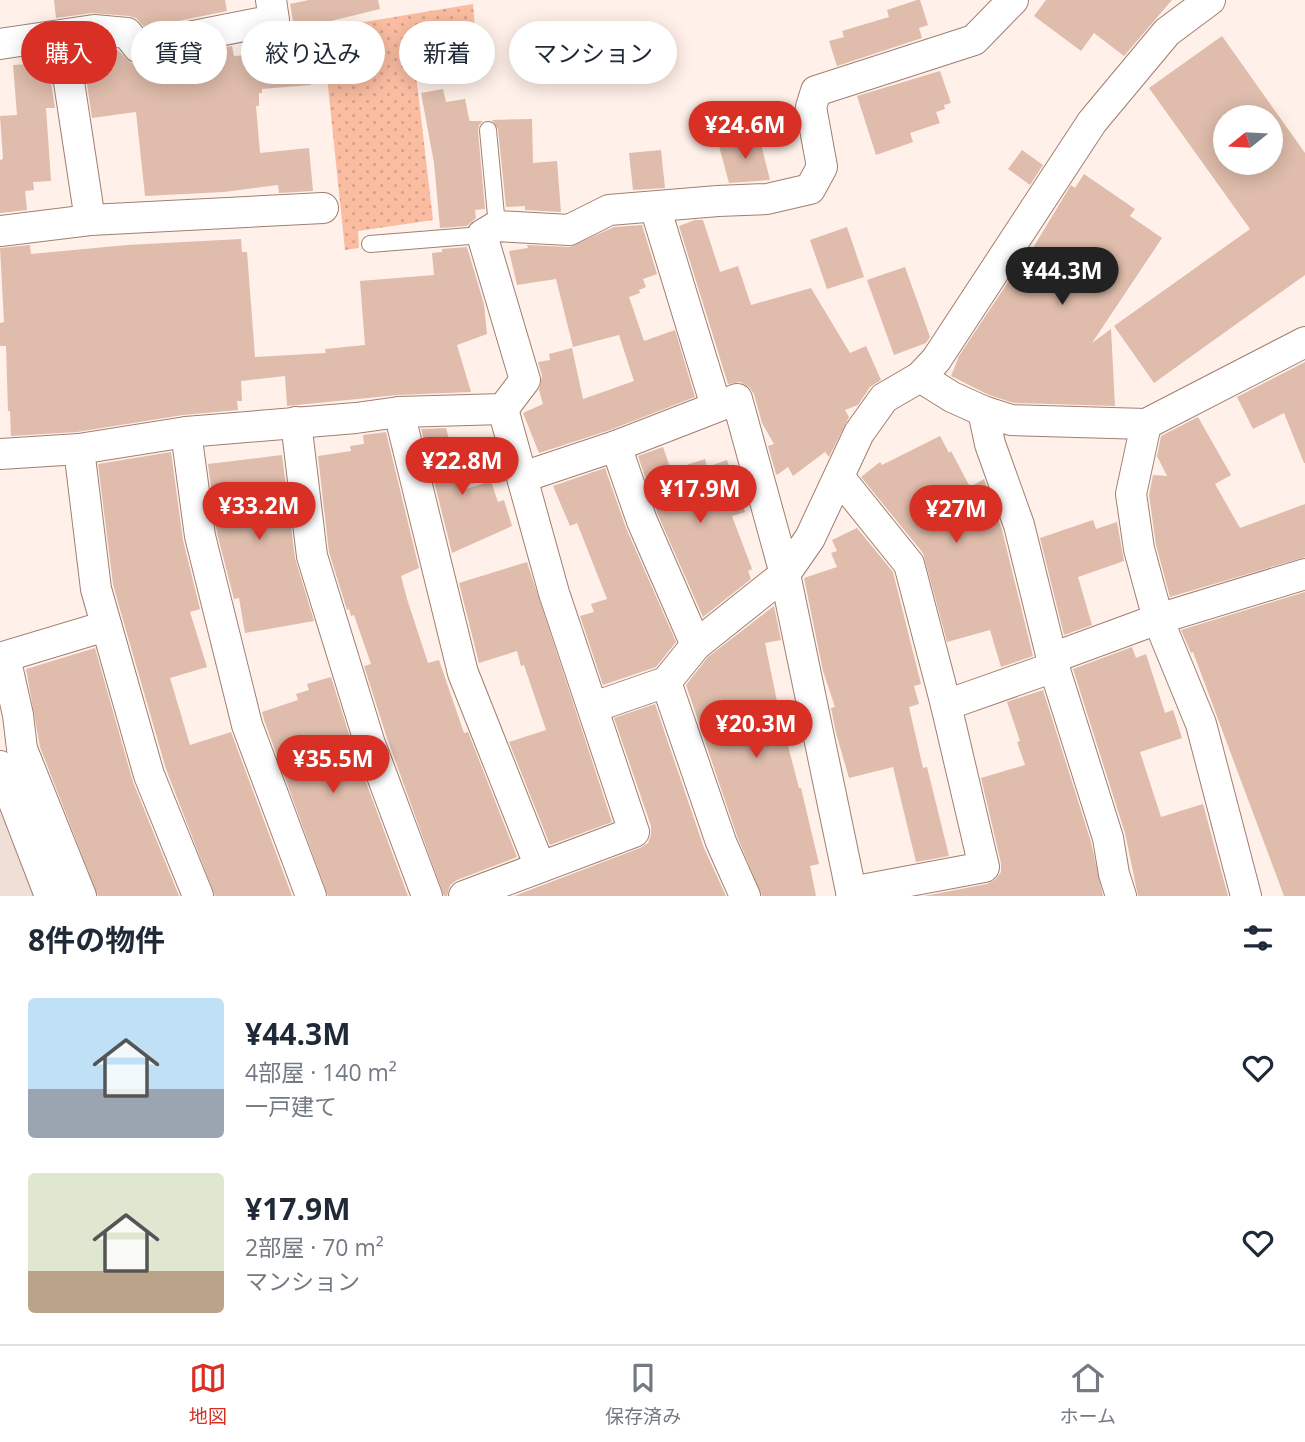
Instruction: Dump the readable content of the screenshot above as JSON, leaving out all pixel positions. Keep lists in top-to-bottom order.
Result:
{
  "north": "left",
  "page": {
    "chip": [
      "購入",
      "賃貸",
      "絞り込み",
      "新着",
      "マンション"
    ],
    "price": [
      "¥24.6M",
      "¥44.3M",
      "¥22.8M",
      "¥17.9M",
      "¥33.2M",
      "¥27M",
      "¥20.3M",
      "¥35.5M"
    ],
    "heading": "8件の物件",
    "list": [
      {
        "name": "¥44.3M",
        "note": "4部屋 · 140 m² · 一戸建て"
      },
      {
        "name": "¥17.9M",
        "note": "2部屋 · 70 m² · マンション"
      }
    ],
    "tabs": ["地図", "保存済み", "ホーム"]
  }
}
